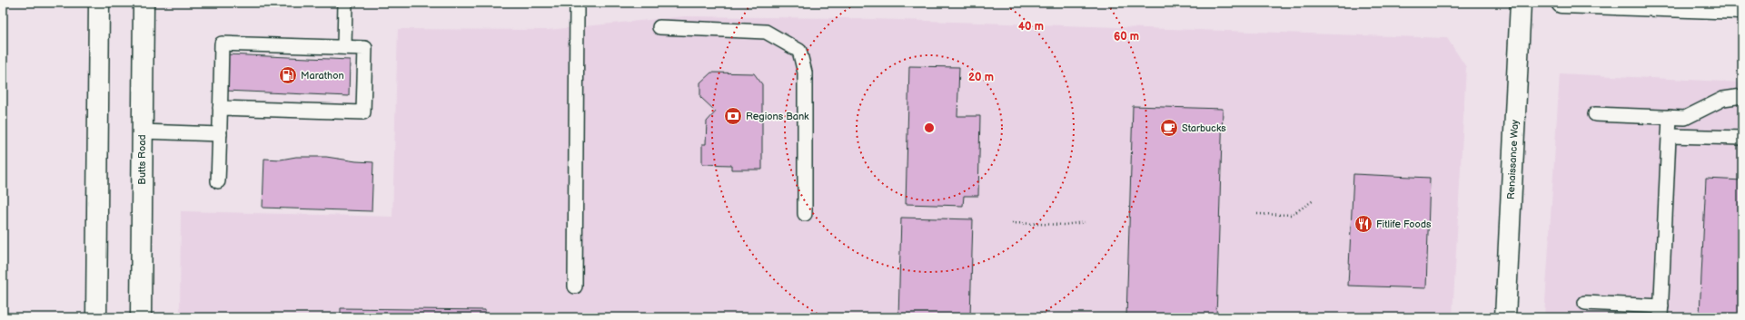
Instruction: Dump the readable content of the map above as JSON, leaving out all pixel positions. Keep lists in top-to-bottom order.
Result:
{
  "streets": {
    "main road": ["Butts Road", "Renaissance Way"]
  },
  "places": {
    "fuel station": ["Marathon"],
    "bank": ["Regions Bank"],
    "cafe": ["Starbucks"],
    "restaurant": ["Fitlife Foods"]
  },
  "rings": ["40 m", "60 m", "20 m"]
}
